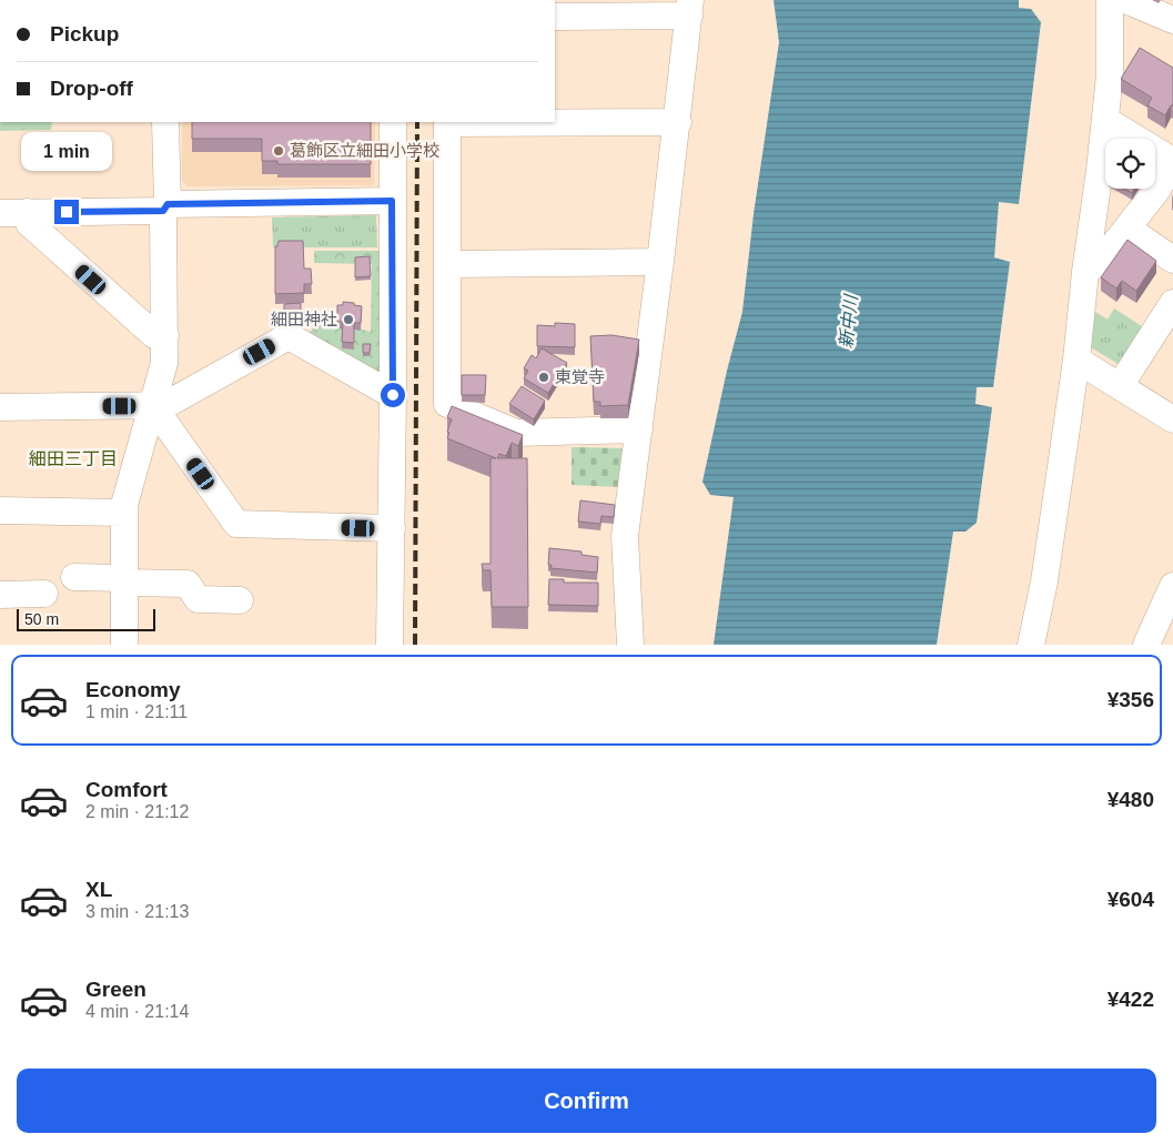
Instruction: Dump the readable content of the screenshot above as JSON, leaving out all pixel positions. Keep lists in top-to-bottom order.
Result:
{
  "districts": ["細田三丁目"],
  "water": ["新中川"],
  "places": ["葛飾区立細田小学校", "細田神社", "東覚寺"],
  "scale_bar": "50 m",
  "page": {
    "banner": ["Pickup", "Drop-off"],
    "bubble": "1 min",
    "scale": "50 m",
    "list": [
      {
        "name": "Economy",
        "note": "1 min · 21:11",
        "value": "¥356"
      },
      {
        "name": "Comfort",
        "note": "2 min · 21:12",
        "value": "¥480"
      },
      {
        "name": "XL",
        "note": "3 min · 21:13",
        "value": "¥604"
      },
      {
        "name": "Green",
        "note": "4 min · 21:14",
        "value": "¥422"
      }
    ],
    "buttons": "Confirm"
  }
}
